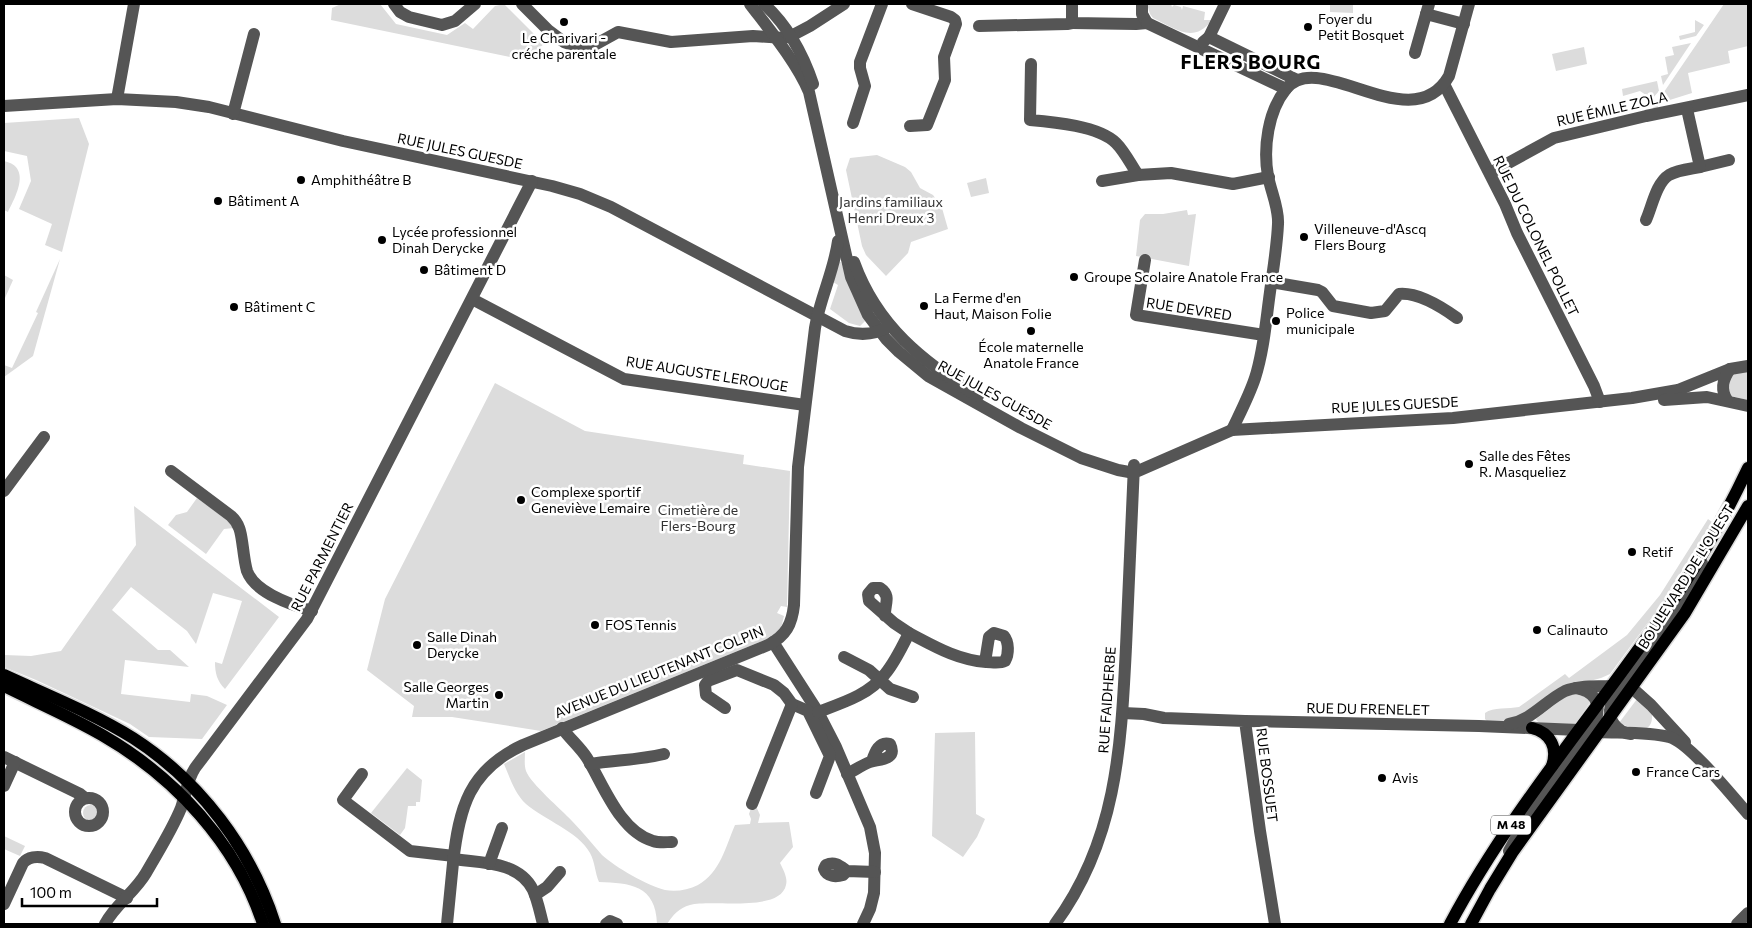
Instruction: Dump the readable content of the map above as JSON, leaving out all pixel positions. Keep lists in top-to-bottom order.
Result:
{
  "streets": {
    "main road": ["BOULEVARD DE L'OUEST", "M 48"],
    "street": [
      "RUE ÉMILE ZOLA",
      "RUE JULES GUESDE",
      "RUE DU COLONEL POLLET",
      "RUE DEVRED",
      "RUE AUGUSTE LEROUGE",
      "RUE PARMENTIER",
      "AVENUE DU LIEUTENANT COLPIN",
      "RUE FAIDHERBE",
      "RUE DU FRENELET",
      "RUE BOSSUET"
    ]
  },
  "crossings": [
    ["RUE ÉMILE ZOLA", "RUE DU COLONEL POLLET"],
    ["RUE JULES GUESDE", "RUE DU COLONEL POLLET"],
    ["RUE JULES GUESDE", "RUE PARMENTIER"],
    ["RUE JULES GUESDE", "AVENUE DU LIEUTENANT COLPIN"],
    ["RUE JULES GUESDE", "RUE FAIDHERBE"],
    ["RUE AUGUSTE LEROUGE", "RUE PARMENTIER"],
    ["RUE AUGUSTE LEROUGE", "AVENUE DU LIEUTENANT COLPIN"],
    ["BOULEVARD DE L'OUEST", "RUE DU FRENELET"],
    ["RUE FAIDHERBE", "RUE BOSSUET"],
    ["RUE DU FRENELET", "RUE BOSSUET"]
  ],
  "districts": ["FLERS BOURG"],
  "parks": ["Jardins familiaux Henri Dreux 3", "Cimetière de Flers-Bourg"],
  "places": [
    "Le Charivari - créche parentale",
    "Foyer du Petit Bosquet",
    "Amphithéâtre B",
    "Bâtiment A",
    "Villeneuve-d'Ascq Flers Bourg",
    "Lycée professionnel Dinah Derycke",
    "Bâtiment D",
    "Groupe Scolaire Anatole France",
    "La Ferme d'en Haut, Maison Folie",
    "Bâtiment C",
    "Police municipale",
    "École maternelle Anatole France",
    "Salle des Fêtes R. Masqueliez",
    "Complexe sportif Geneviève Lemaire",
    "Retif",
    "FOS Tennis",
    "Calinauto",
    "Salle Dinah Derycke",
    "Salle Georges Martin",
    "France Cars",
    "Avis"
  ],
  "scale_bar": "100 m"
}
